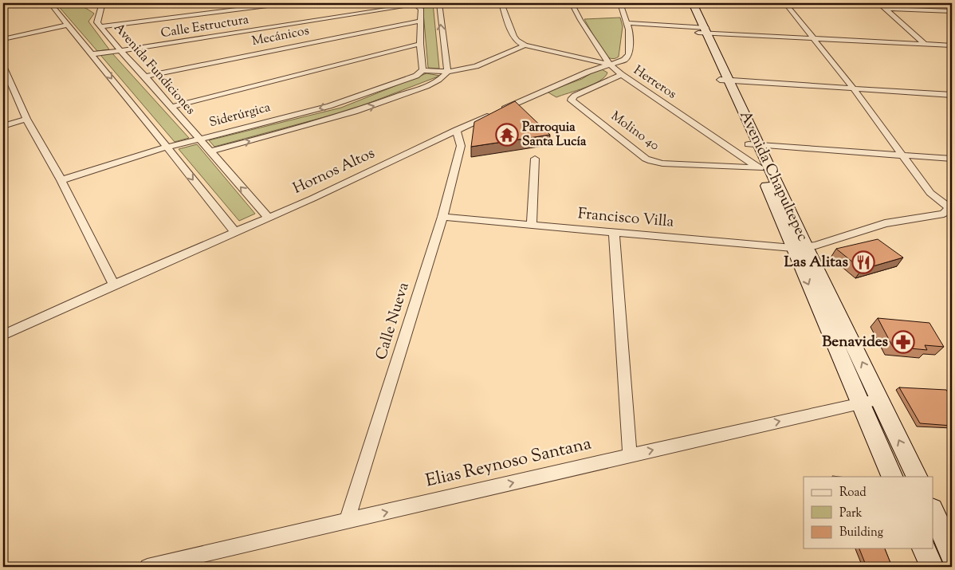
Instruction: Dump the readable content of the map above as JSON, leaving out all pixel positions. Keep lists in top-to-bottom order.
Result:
{
  "streets": {
    "main road": ["Avenida Chapultepec"],
    "street": [
      "Calle Estructura",
      "Mecánicos",
      "Avenida Fundiciones",
      "Herreros",
      "Siderúrgica",
      "Molino 40",
      "Hornos Altos",
      "Francisco Villa",
      "Calle Nueva",
      "Elias Reynoso Santana"
    ]
  },
  "crossings": [
    ["Calle Estructura", "Avenida Fundiciones"],
    ["Mecánicos", "Avenida Fundiciones"],
    ["Avenida Fundiciones", "Siderúrgica"],
    ["Avenida Fundiciones", "Hornos Altos"],
    ["Herreros", "Siderúrgica"],
    ["Herreros", "Molino 40"],
    ["Herreros", "Hornos Altos"],
    ["Herreros", "Avenida Chapultepec"],
    ["Molino 40", "Avenida Chapultepec"],
    ["Hornos Altos", "Calle Nueva"],
    ["Avenida Chapultepec", "Francisco Villa"],
    ["Avenida Chapultepec", "Elias Reynoso Santana"],
    ["Francisco Villa", "Calle Nueva"],
    ["Calle Nueva", "Elias Reynoso Santana"]
  ],
  "one_way": ["Elias Reynoso Santana"],
  "places": {
    "temple": ["Parroquia Santa Lucía"],
    "restaurant": ["Las Alitas"],
    "pharmacy": ["Benavides"]
  },
  "legend": ["Road", "Park", "Building"]
}
